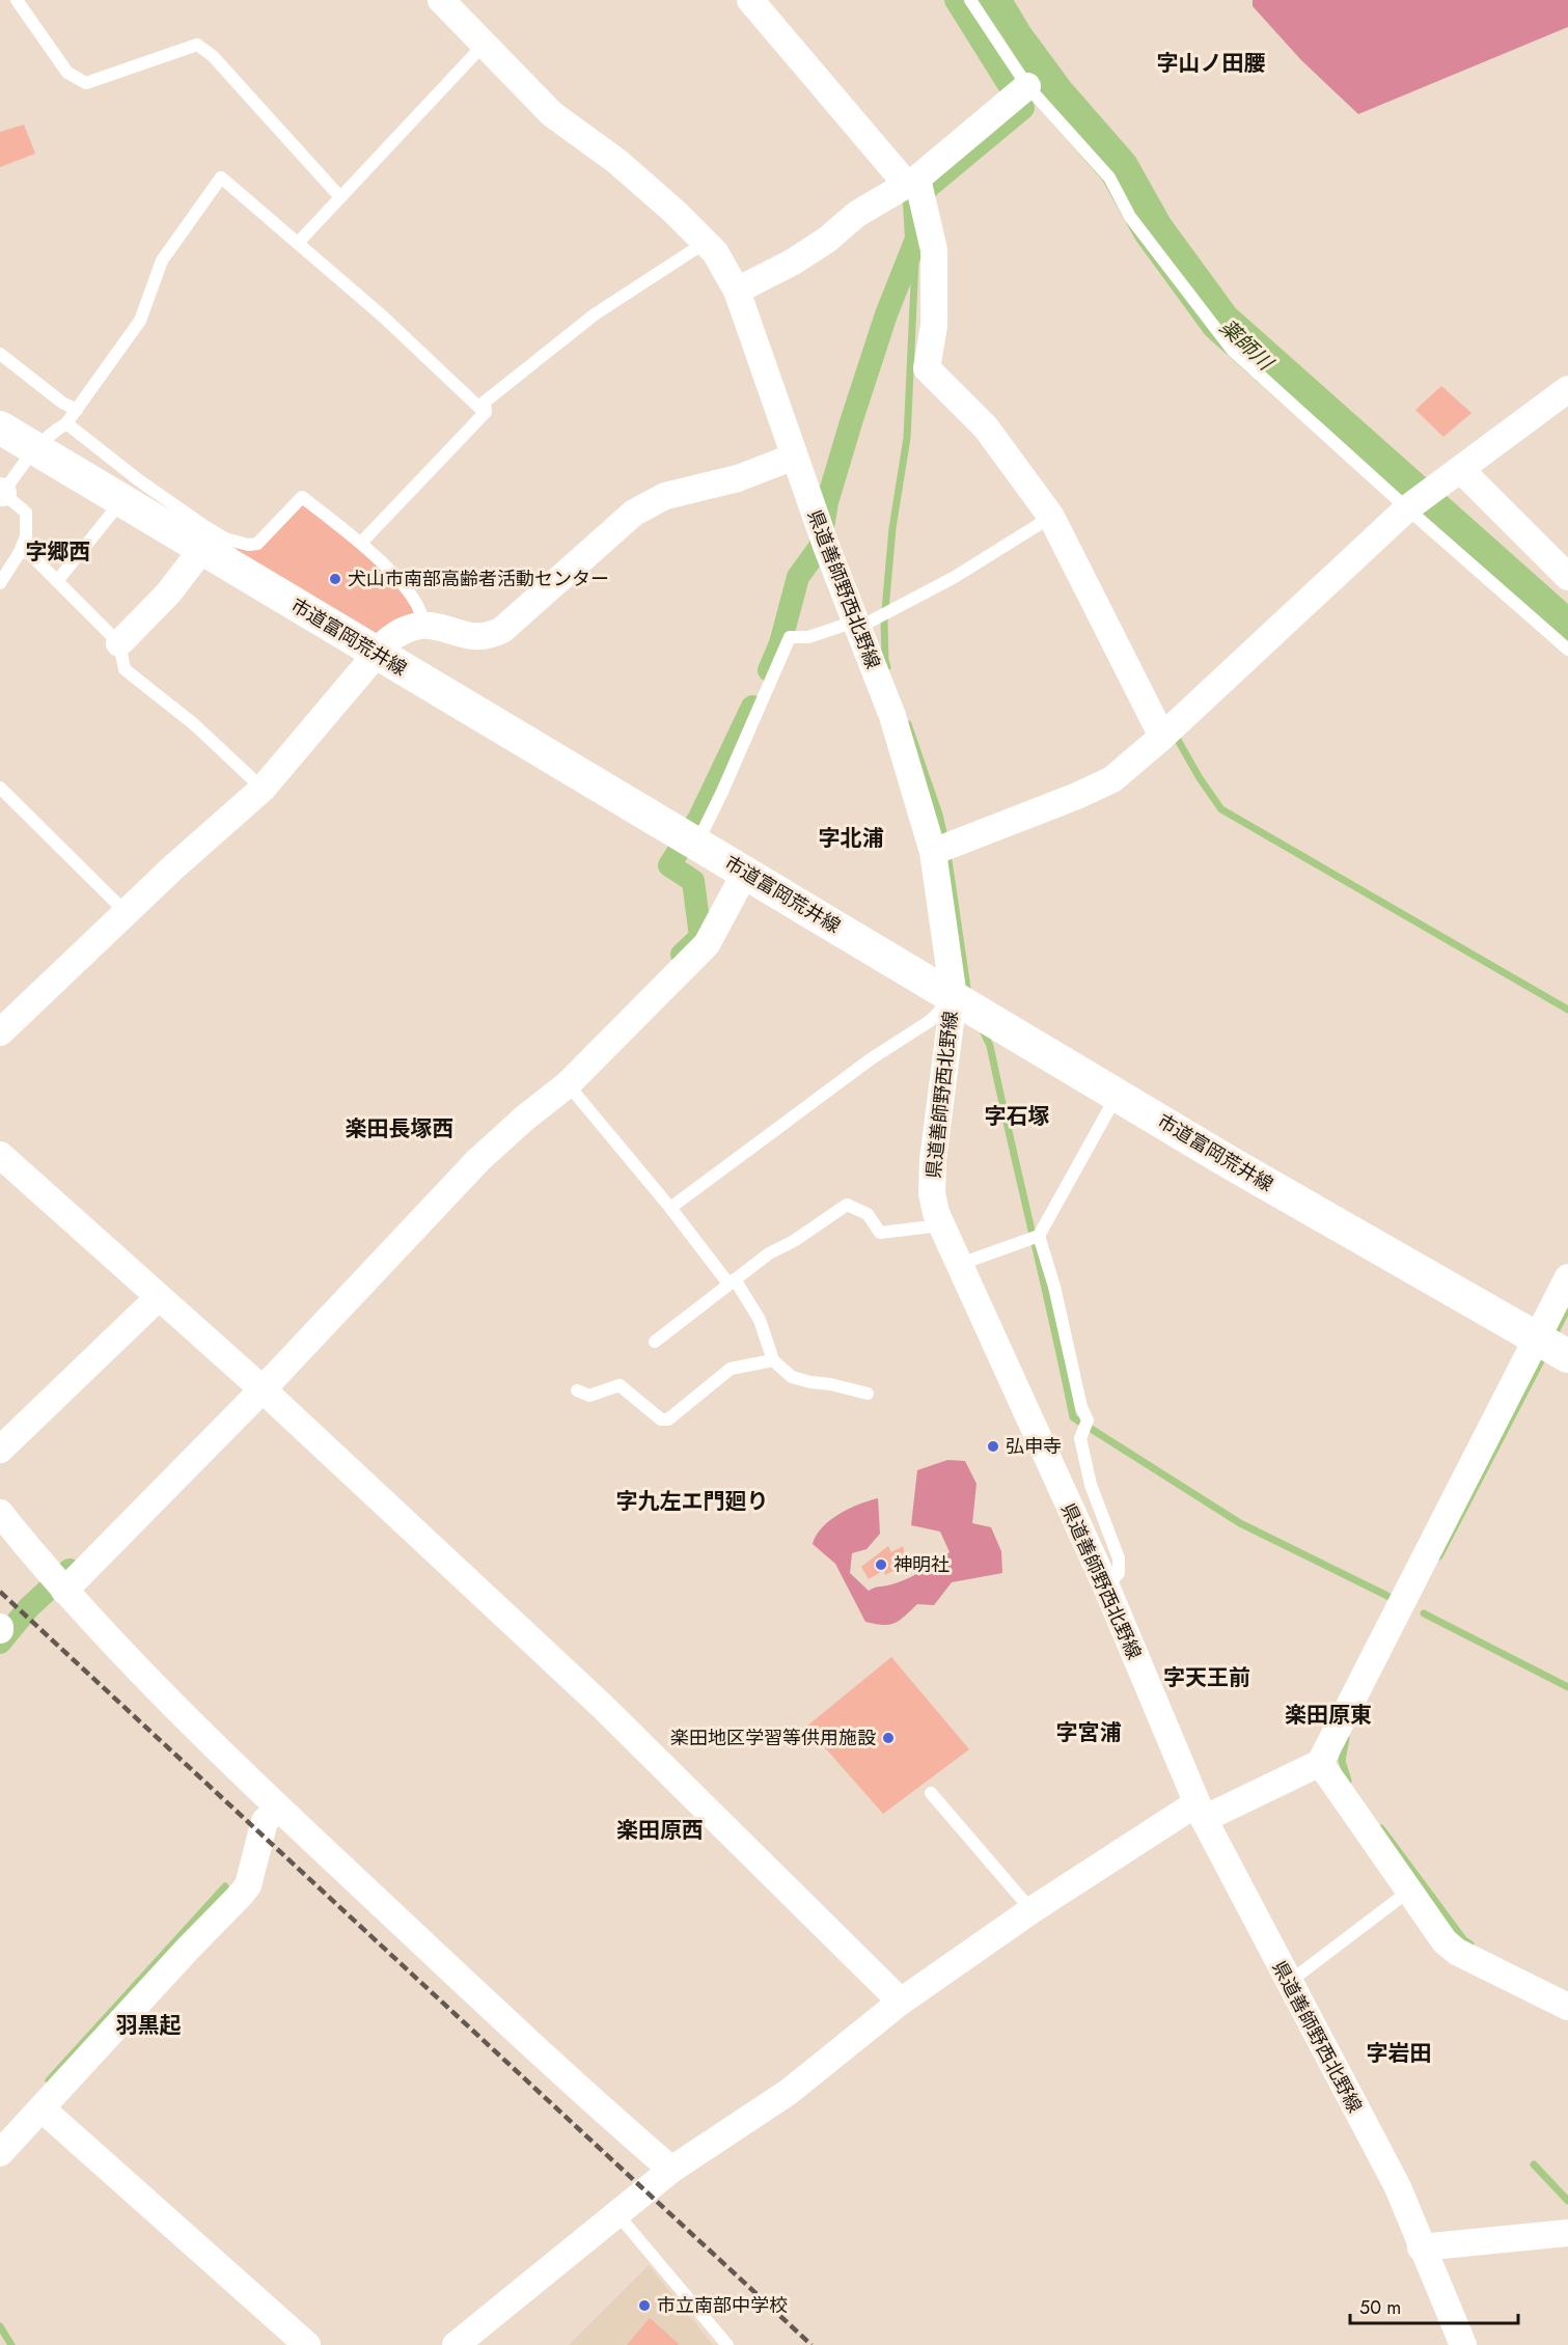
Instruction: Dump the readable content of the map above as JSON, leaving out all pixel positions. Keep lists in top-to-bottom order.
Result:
{
  "streets": {
    "street": ["県道善師野西北野線", "市道富岡荒井線"]
  },
  "crossings": [
    ["県道善師野西北野線", "市道富岡荒井線"]
  ],
  "districts": [
    "字山ノ田腰",
    "字郷西",
    "字北浦",
    "字石塚",
    "楽田長塚西",
    "字九左エ門廻り",
    "字天王前",
    "楽田原東",
    "字宮浦",
    "楽田原西",
    "羽黒起",
    "字岩田"
  ],
  "water": ["薬師川"],
  "places": [
    "犬山市南部高齢者活動センター",
    "弘申寺",
    "神明社",
    "楽田地区学習等供用施設",
    "市立南部中学校"
  ],
  "scale_bar": "50 m"
}
